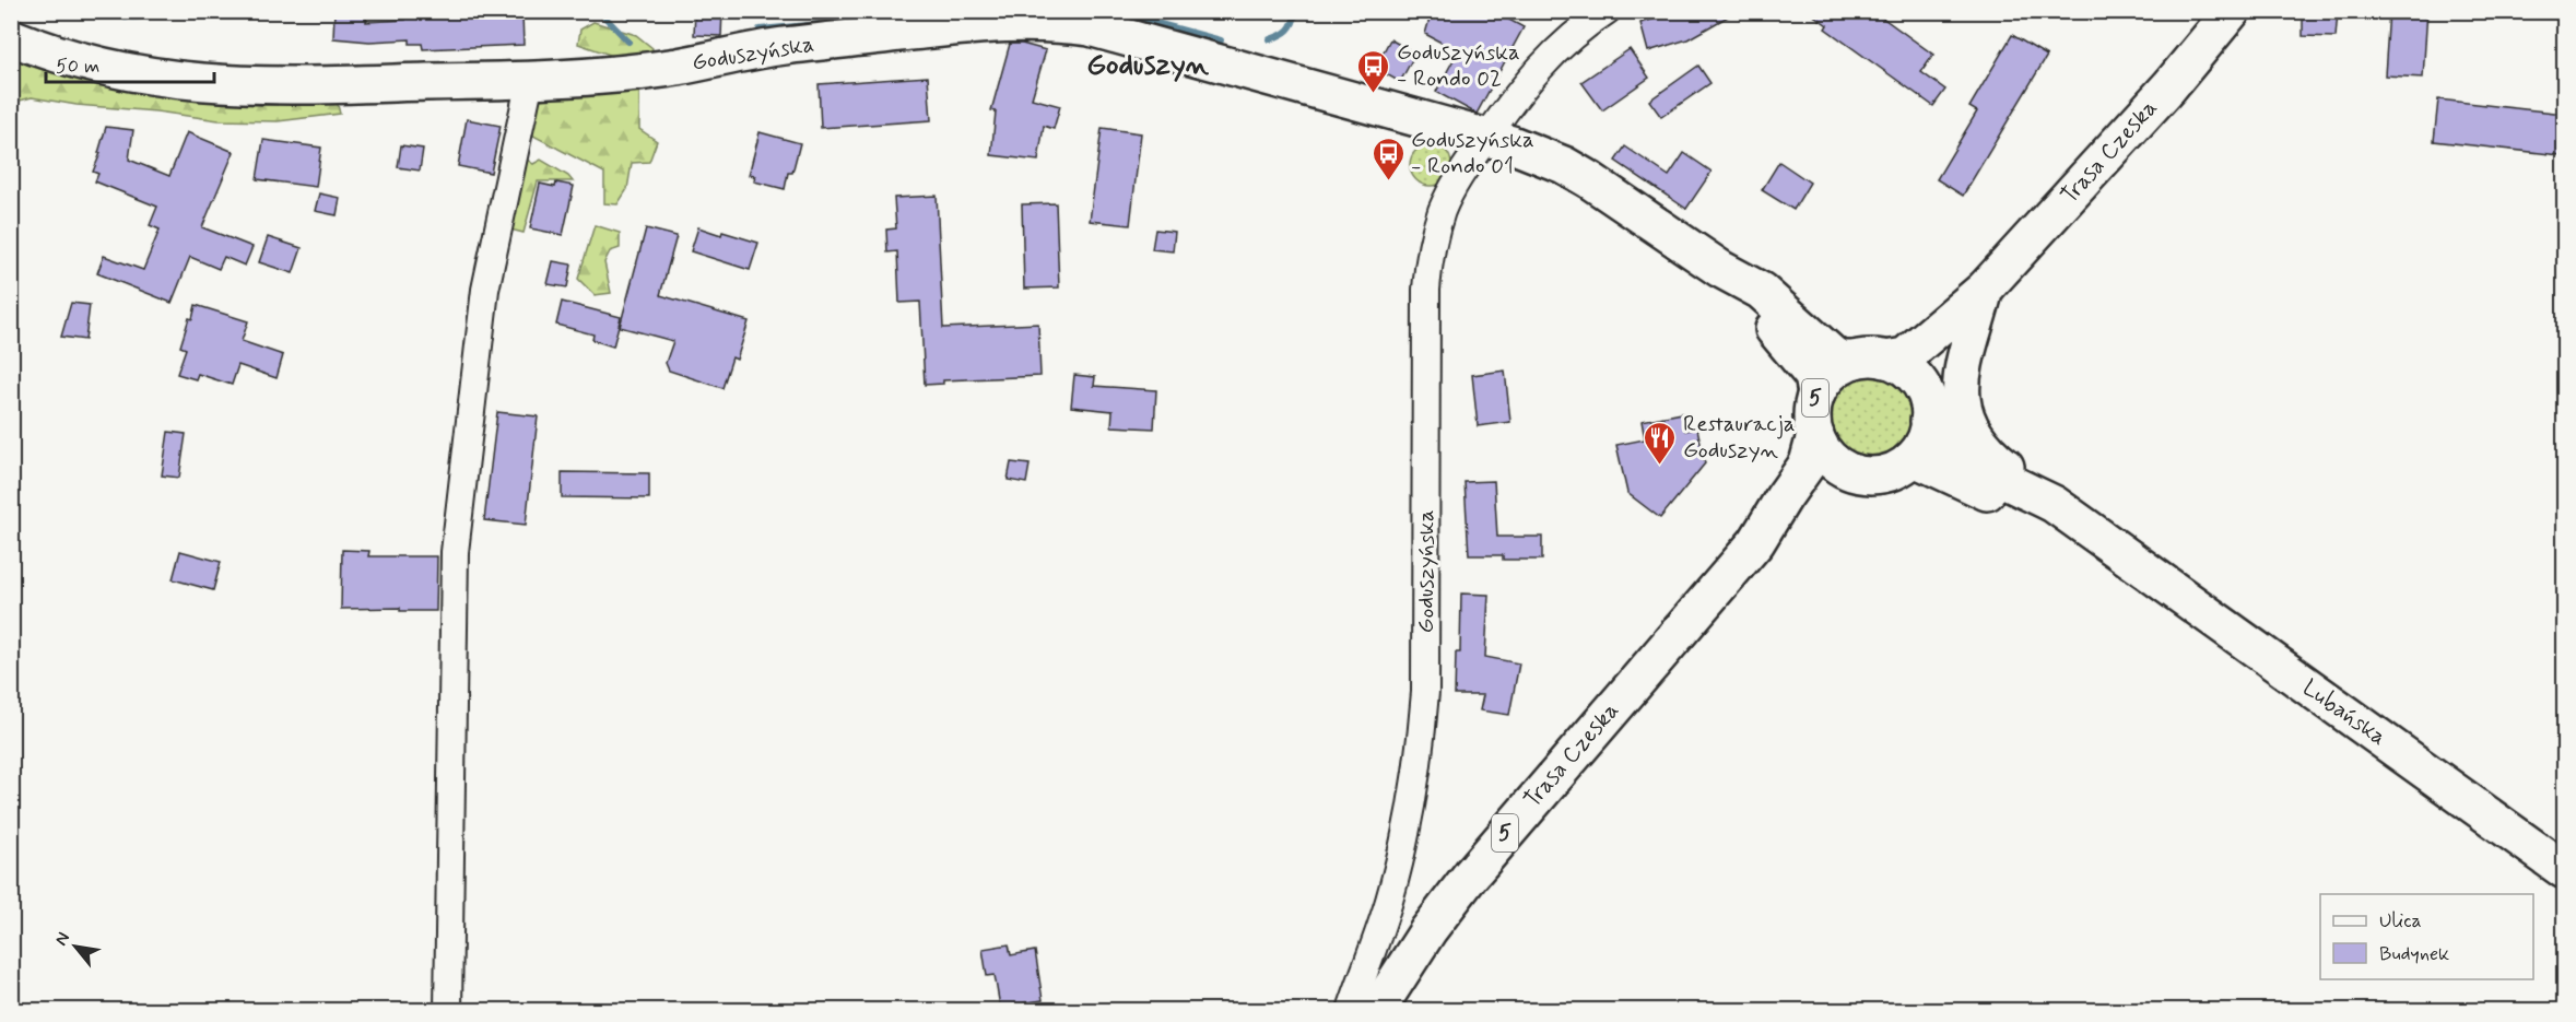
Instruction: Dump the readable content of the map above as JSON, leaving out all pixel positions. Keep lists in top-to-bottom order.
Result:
{
  "streets": {
    "street": [
      "Goduszyńska",
      "Trasa Czeska",
      "5",
      "Lubańska"
    ]
  },
  "crossings": [
    ["Goduszyńska", "Trasa Czeska"],
    ["Goduszyńska", "5"],
    ["Goduszyńska", "Lubańska"],
    ["Trasa Czeska", "5"],
    ["Trasa Czeska", "Lubańska"],
    ["5", "Lubańska"]
  ],
  "districts": ["Goduszyn"],
  "places": {
    "bus stop": ["Goduszyńska - Rondo 02", "Goduszyńska - Rondo 01"],
    "restaurant": ["Restauracja Goduszyn"]
  },
  "legend": ["Ulica", "Budynek"],
  "scale_bar": "50 m",
  "north": "top left"
}
